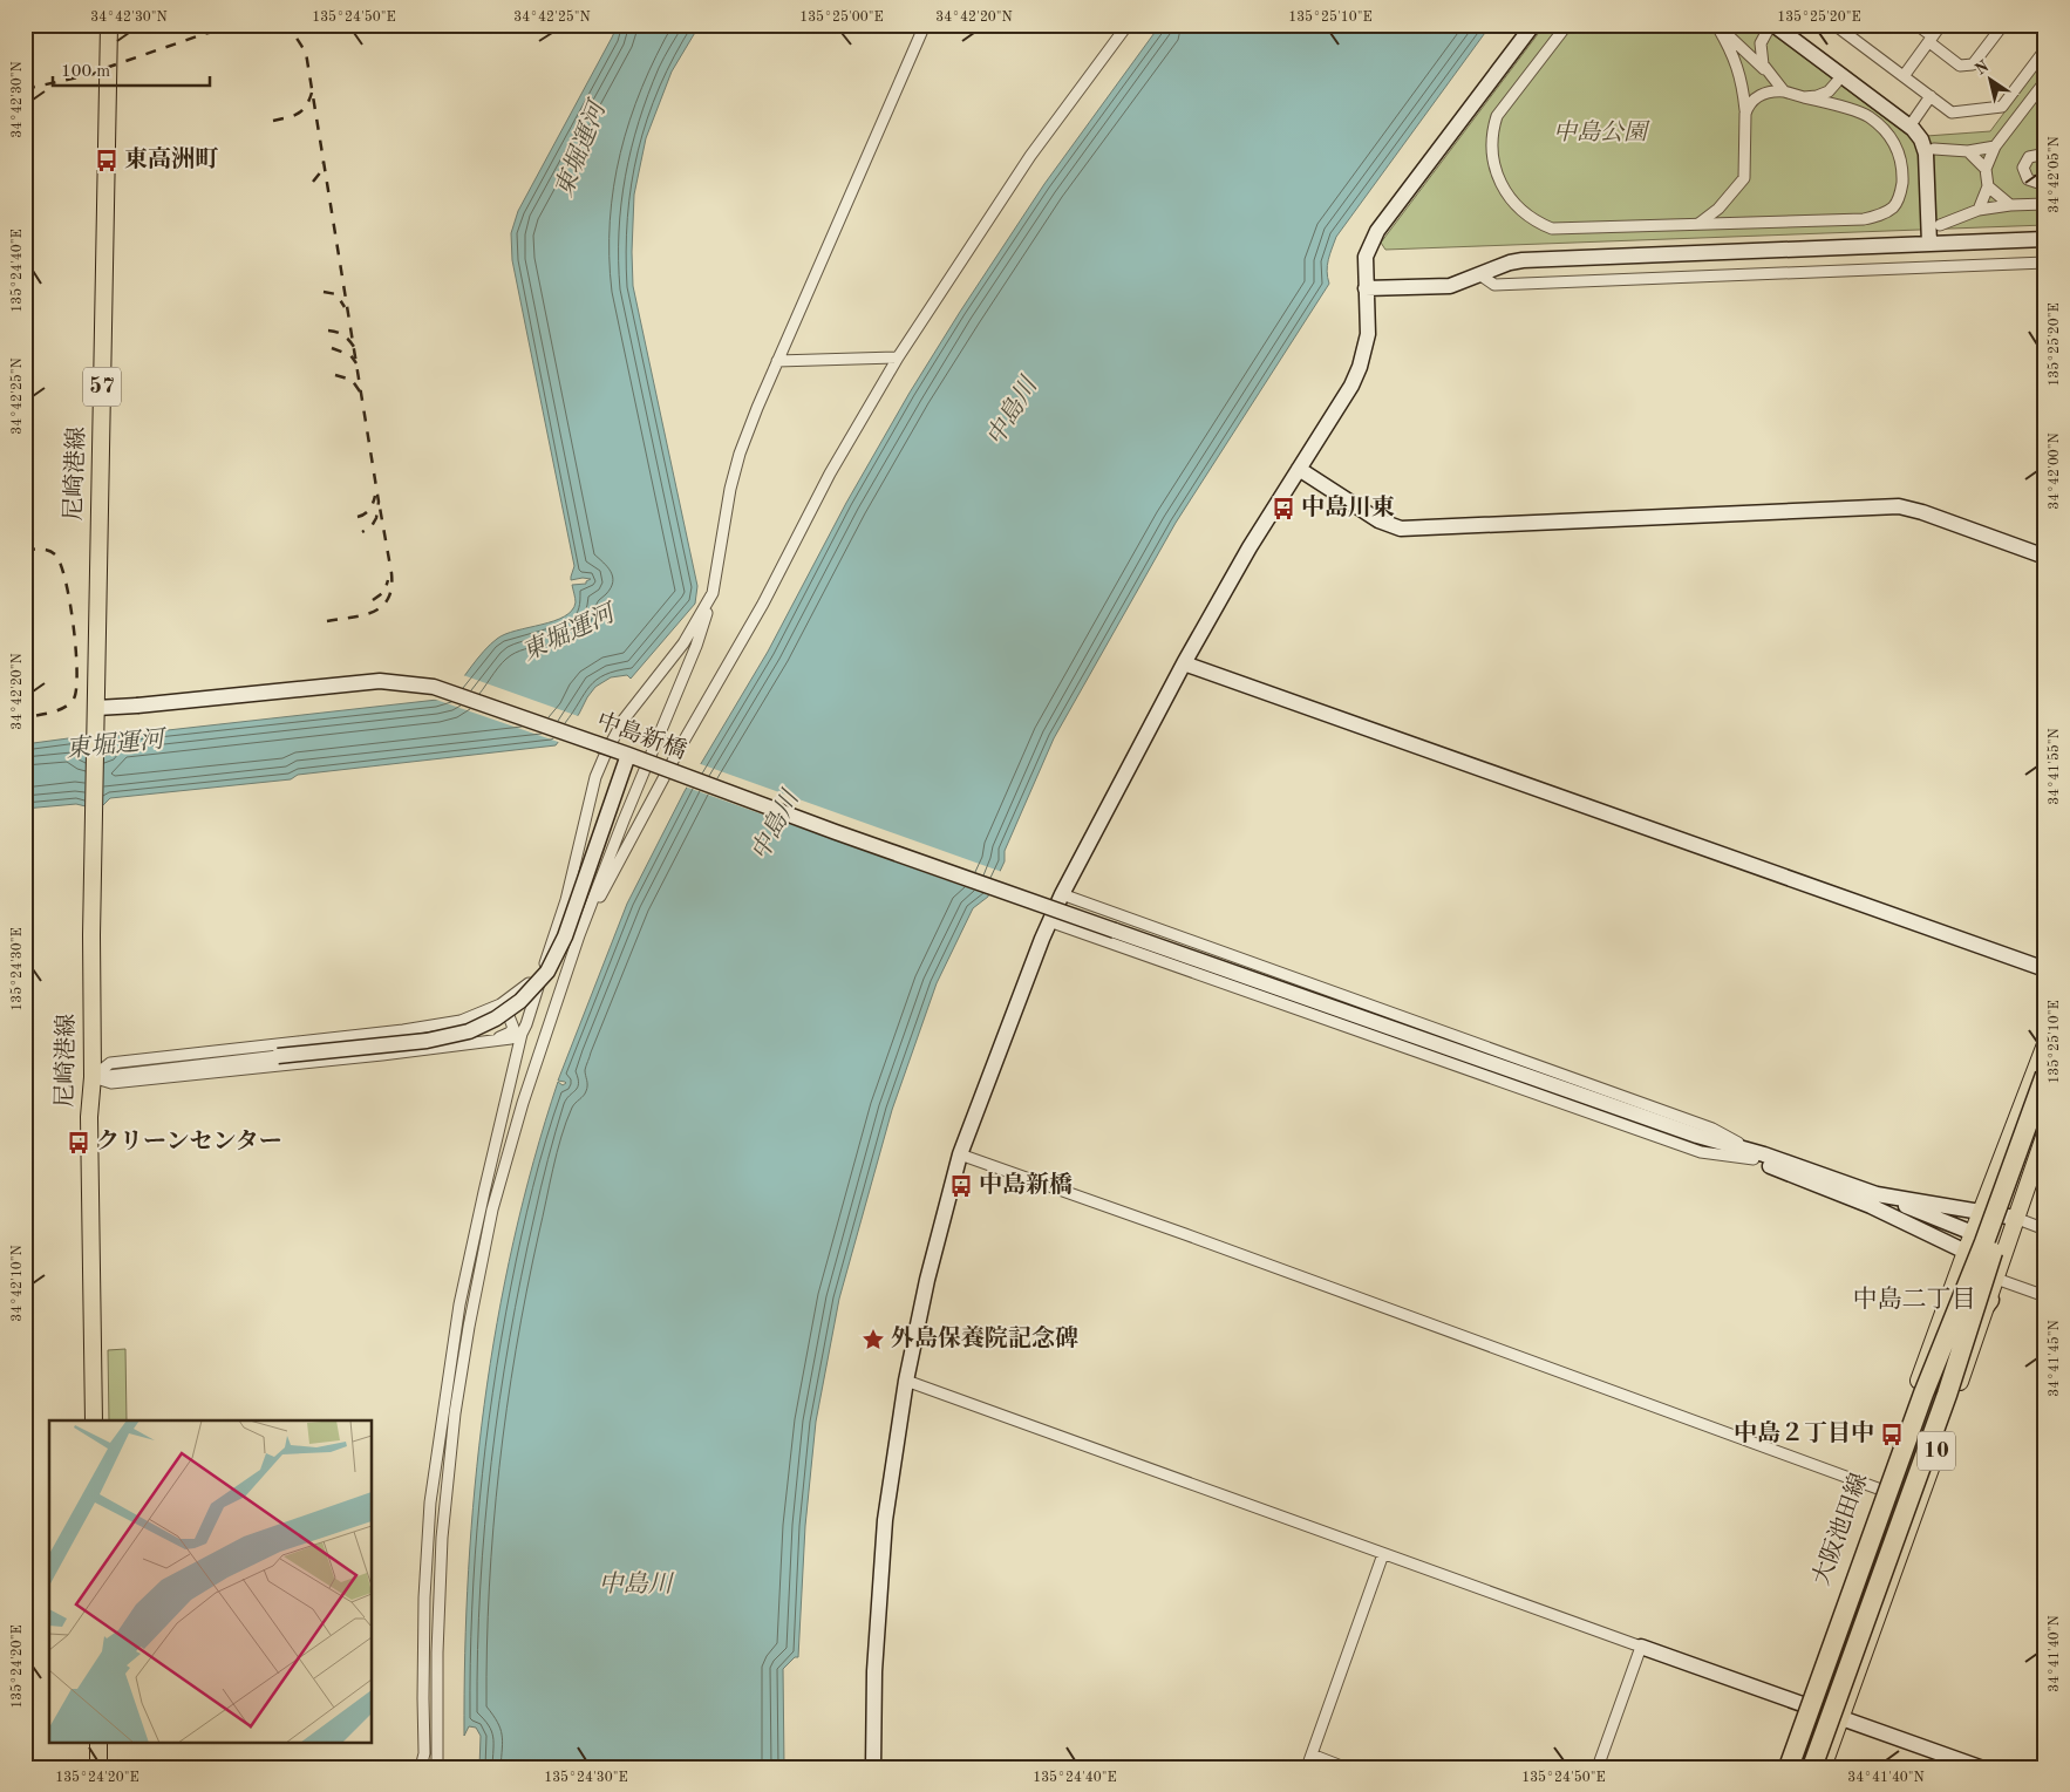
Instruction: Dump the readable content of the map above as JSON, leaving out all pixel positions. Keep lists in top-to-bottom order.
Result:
{
  "streets": {
    "main road": [
      "57",
      "尼崎港線",
      "10",
      "大阪池田線"
    ],
    "street": ["中島新橋"]
  },
  "crossings": [
    ["尼崎港線", "中島新橋"]
  ],
  "districts": ["中島二丁目"],
  "water": ["東堀運河", "中島川"],
  "parks": ["中島公園"],
  "places": {
    "bus stop": [
      "東高洲町",
      "中島川東",
      "クリーンセンター",
      "中島新橋",
      "中島２丁目中"
    ],
    "place": ["外島保養院記念碑"]
  },
  "scale_bar": "100 m",
  "north": "top left",
  "coordinates": [
    "34°42'30\"N",
    "135°24'50\"E",
    "34°42'25\"N",
    "135°25'00\"E",
    "34°42'20\"N",
    "135°25'10\"E",
    "135°25'20\"E",
    "34°42'05\"N",
    "135°24'40\"E",
    "34°42'00\"N",
    "34°41'55\"N",
    "135°24'30\"E",
    "34°42'10\"N",
    "34°41'45\"N",
    "34°41'40\"N",
    "135°24'20\"E"
  ]
}
